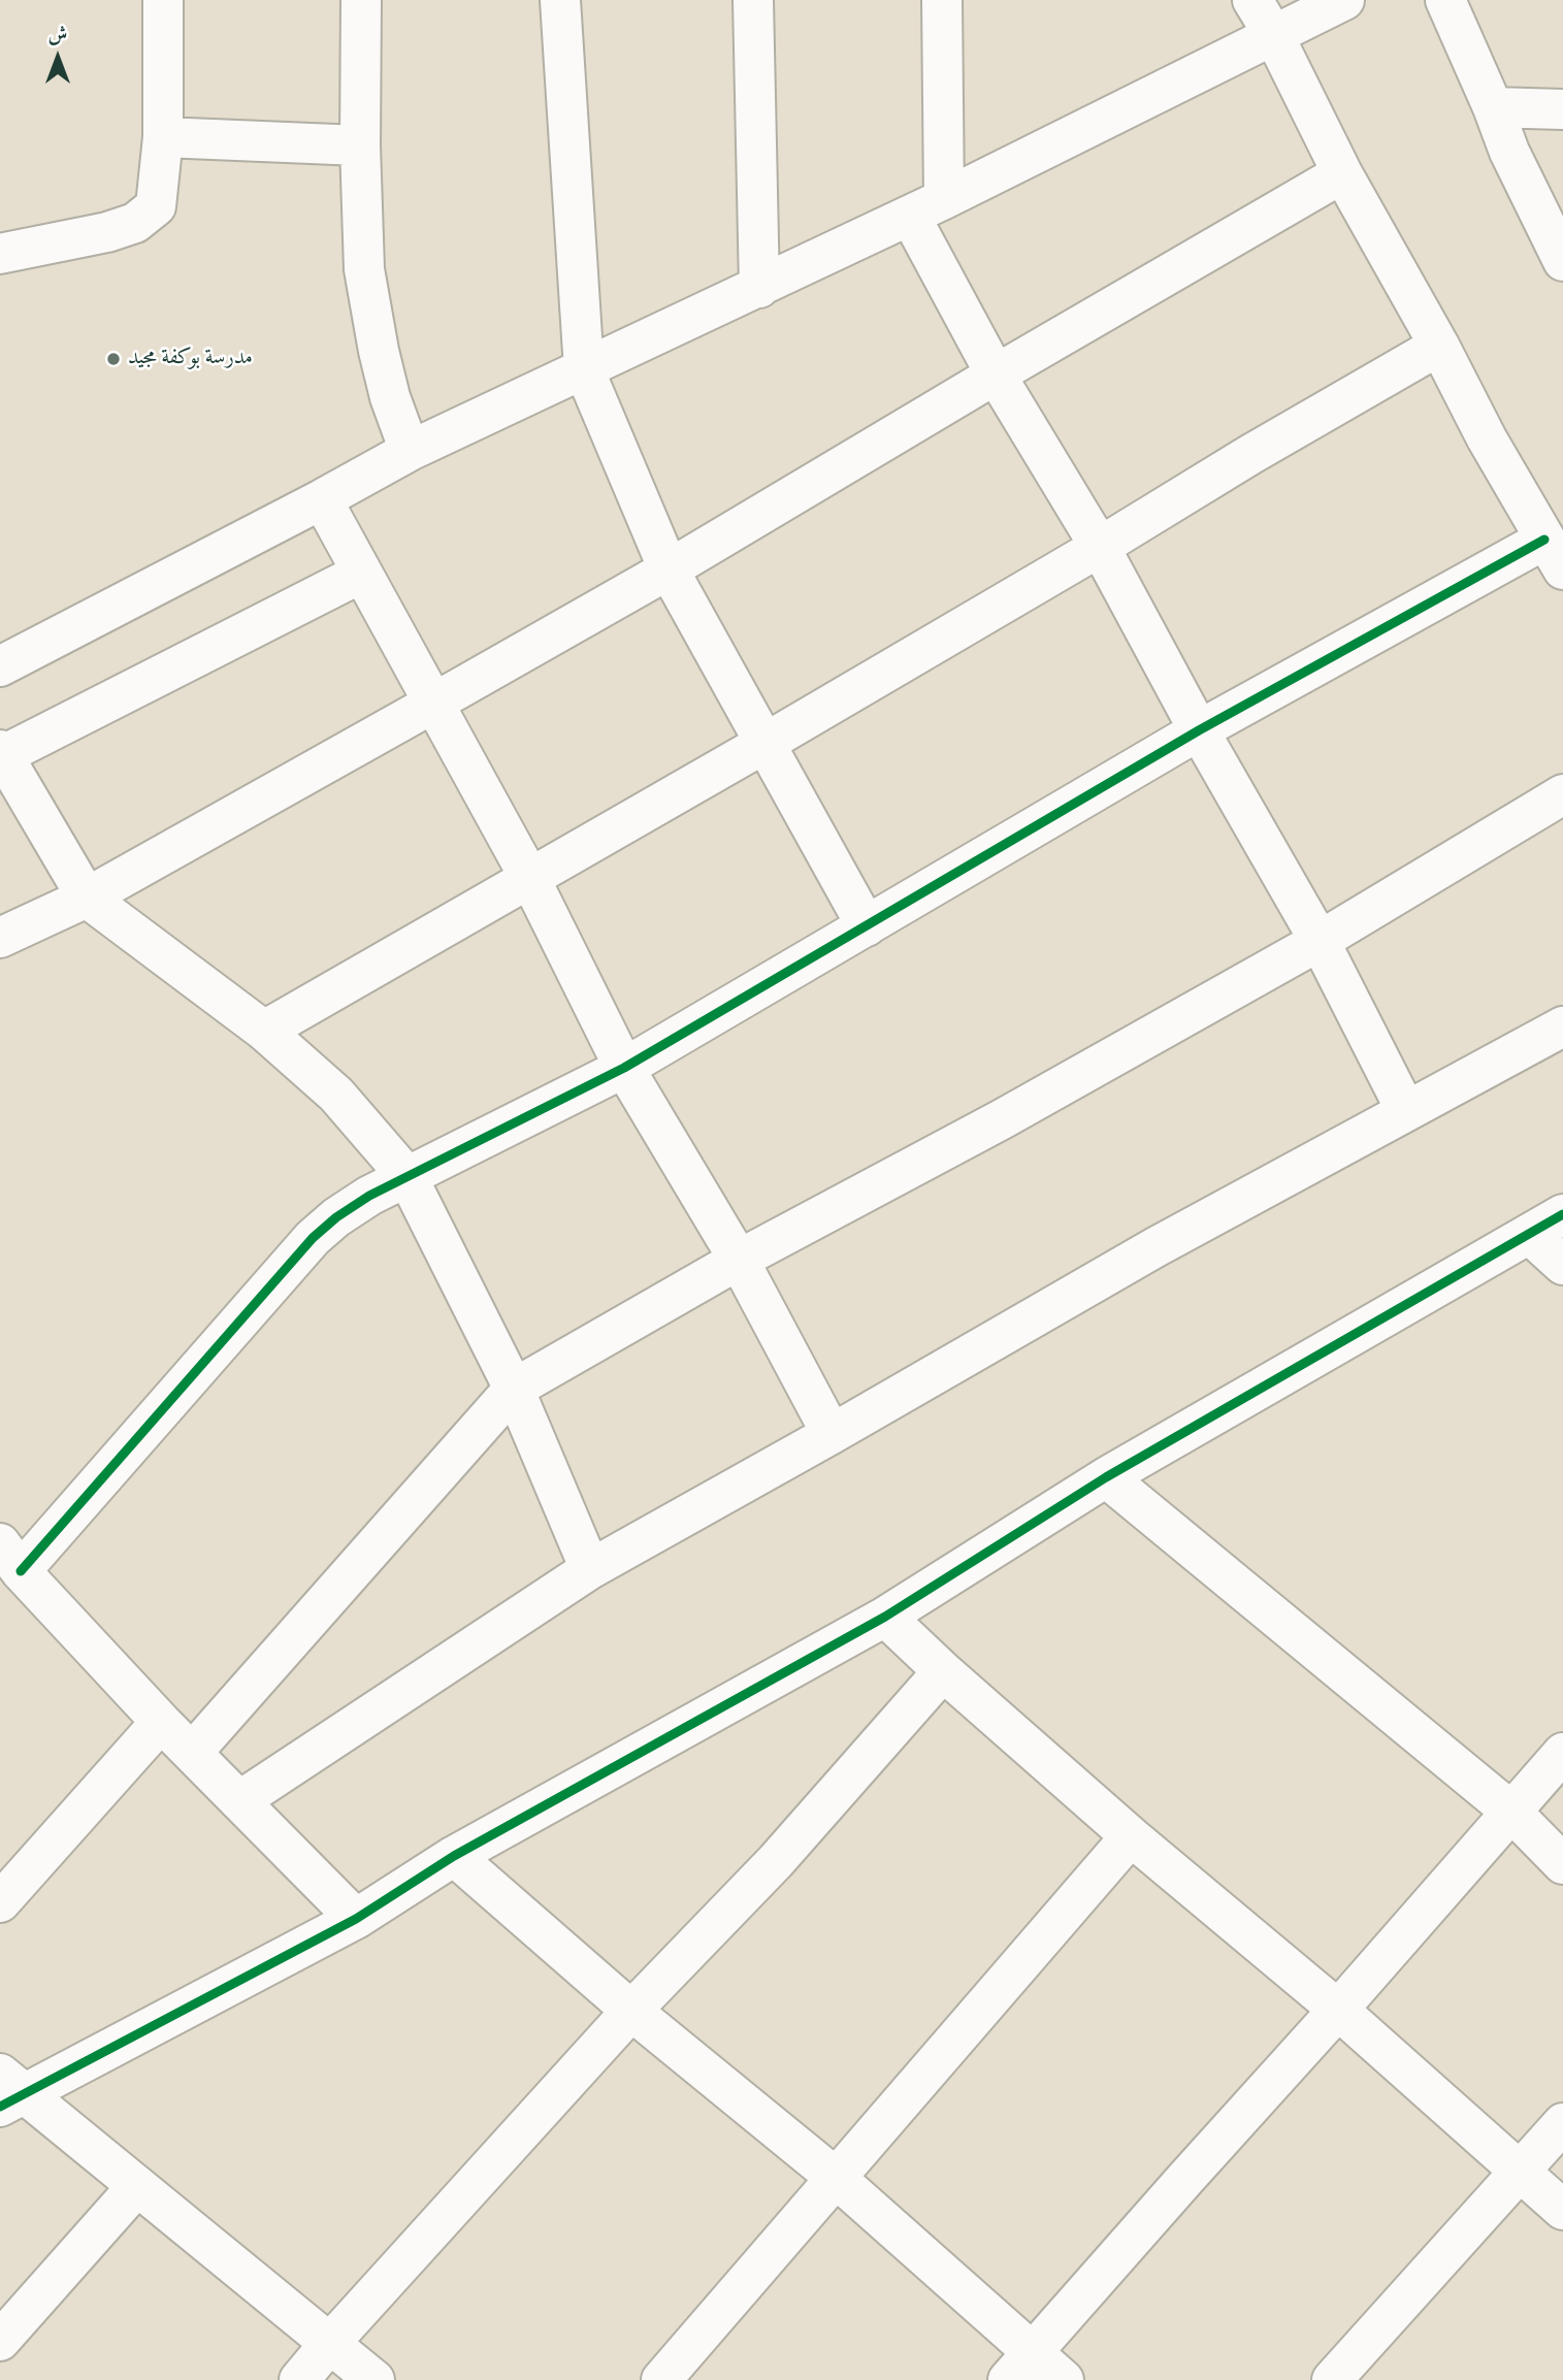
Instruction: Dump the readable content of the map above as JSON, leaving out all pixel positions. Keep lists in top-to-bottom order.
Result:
{
  "places": ["مدرسة بوكفة مجيد"],
  "north": "top"
}
